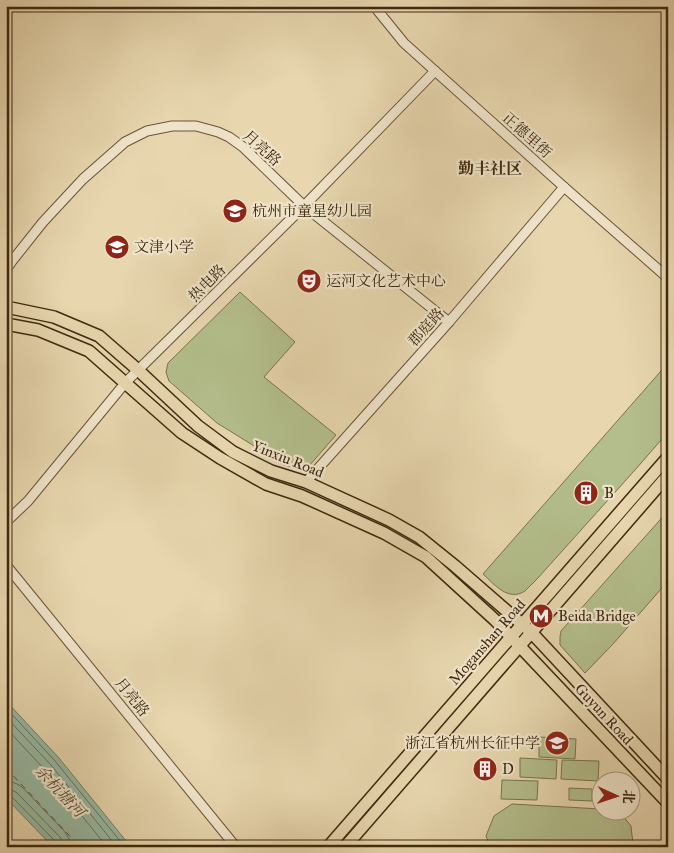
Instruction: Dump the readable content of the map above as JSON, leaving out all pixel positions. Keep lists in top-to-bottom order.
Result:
{
  "streets": {
    "main road": ["Yinxiu Road", "Moganshan Road", "Guyun Road"],
    "street": [
      "正德里街",
      "月亮路",
      "热电路",
      "郡庭路"
    ]
  },
  "crossings": [
    ["正德里街", "热电路"],
    ["正德里街", "郡庭路"],
    ["月亮路", "热电路"],
    ["月亮路", "郡庭路"],
    ["热电路", "Yinxiu Road"],
    ["郡庭路", "Yinxiu Road"],
    ["Yinxiu Road", "Moganshan Road"],
    ["Yinxiu Road", "Guyun Road"],
    ["Moganshan Road", "Guyun Road"]
  ],
  "districts": ["勤丰社区"],
  "water": ["余杭塘河"],
  "places": {
    "school or university": ["杭州市童星幼儿园", "文津小学", "浙江省杭州长征中学"],
    "theatre": ["运河文化艺术中心"],
    "building": ["B", "D"],
    "metro station": ["Beida Bridge"]
  },
  "north": "right"
}
